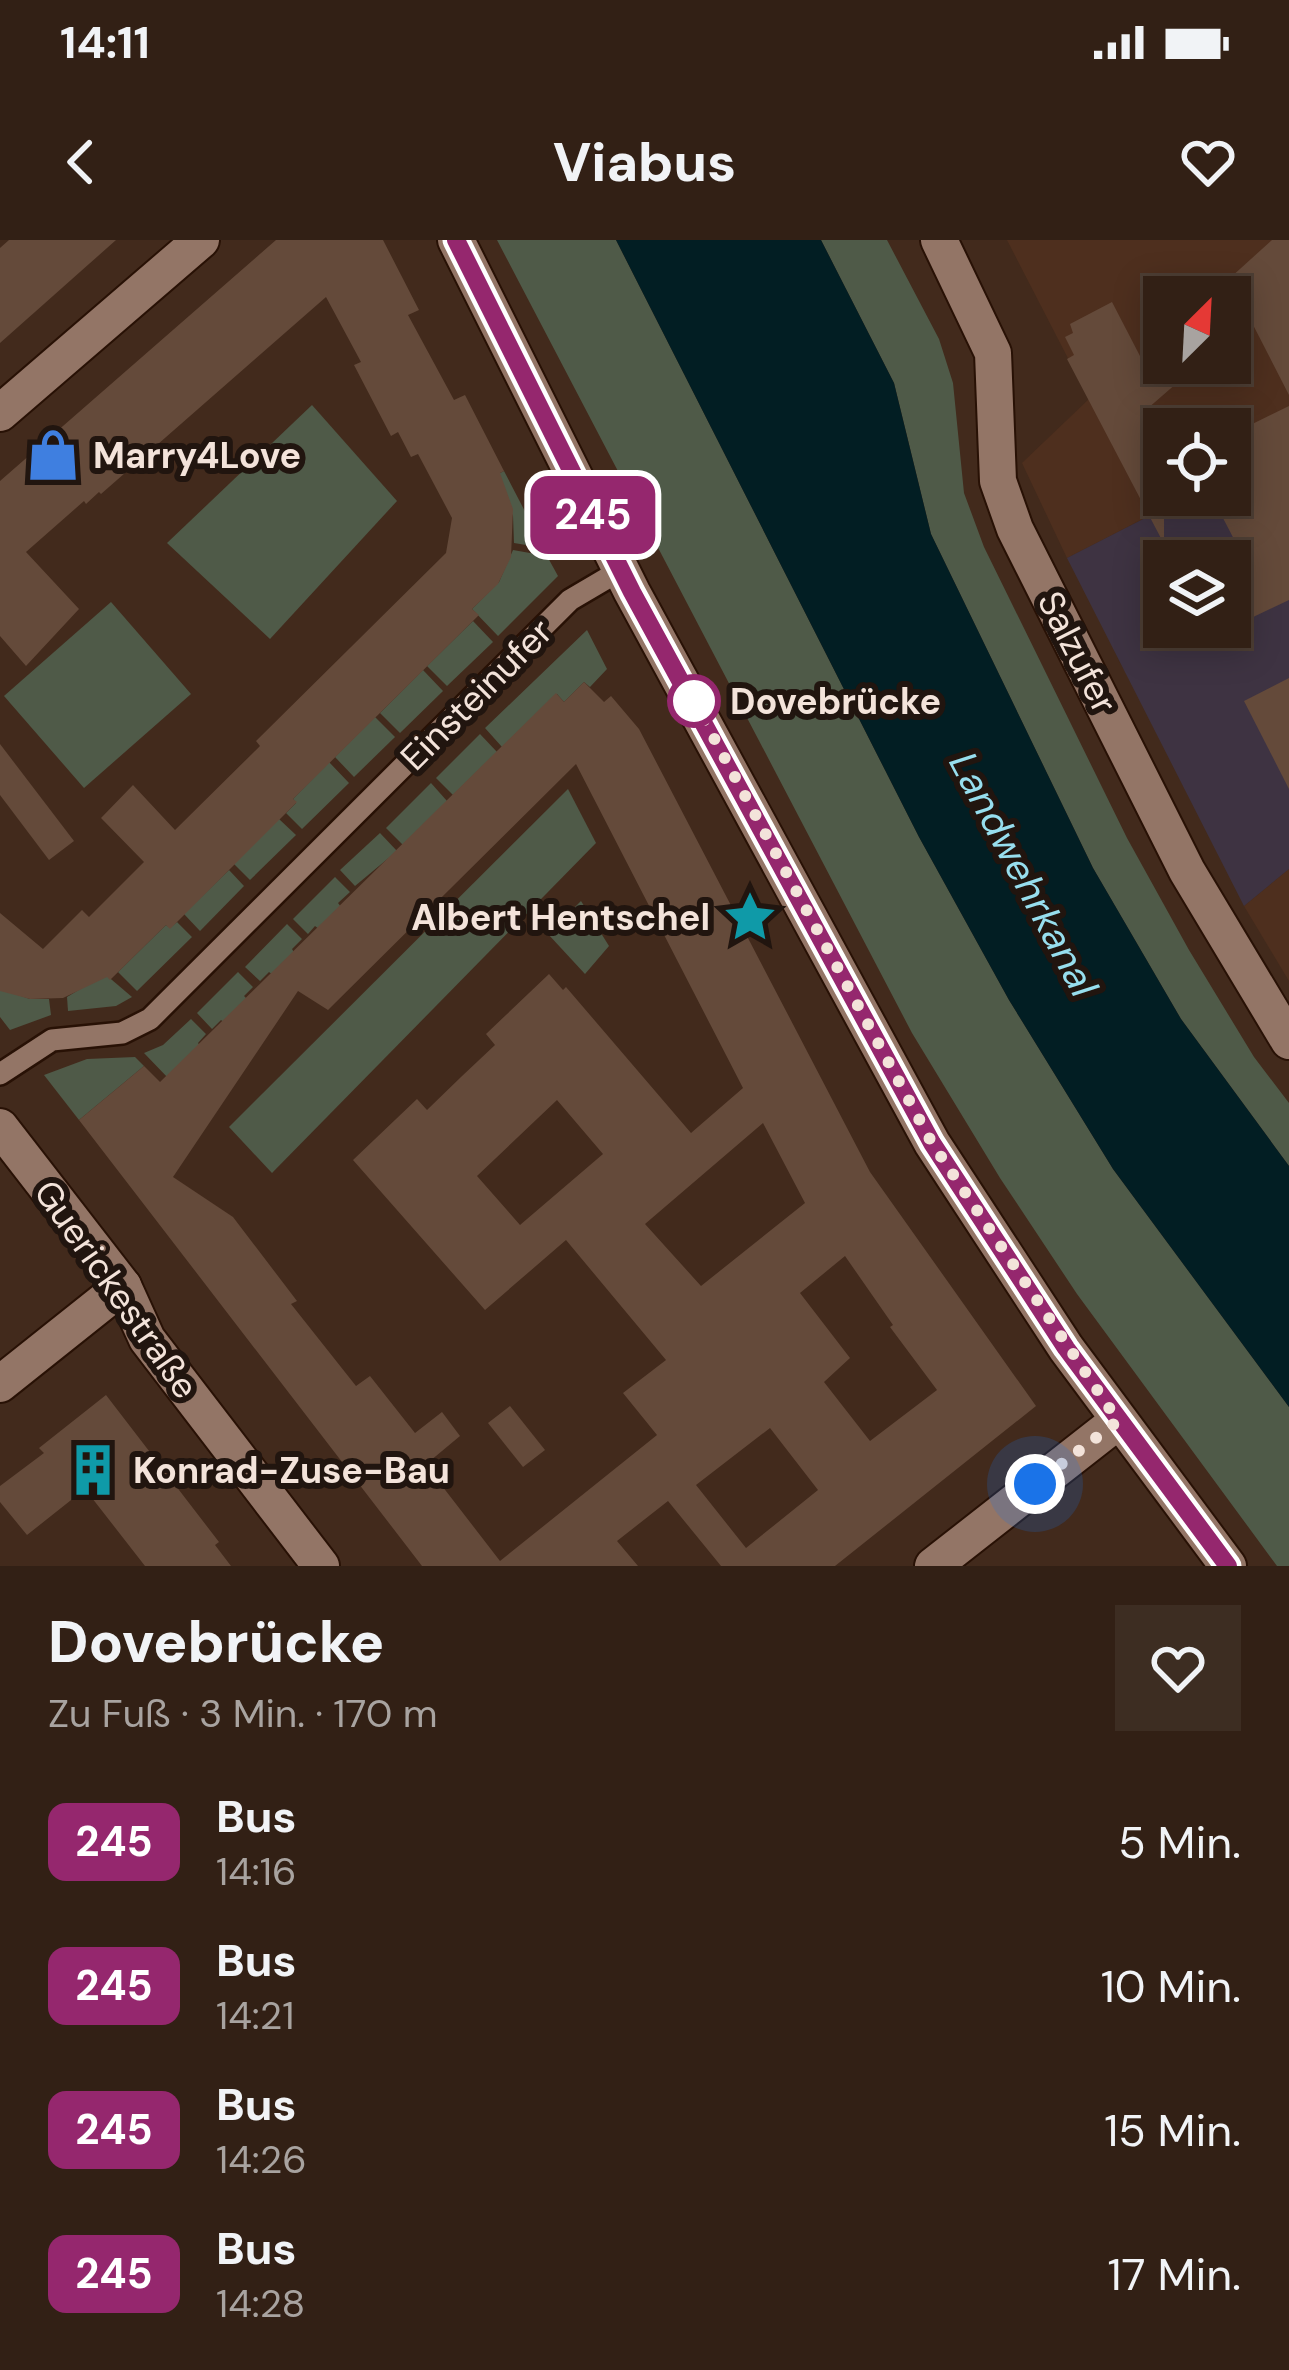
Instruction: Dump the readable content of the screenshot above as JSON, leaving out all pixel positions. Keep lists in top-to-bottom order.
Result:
{
  "streets": {
    "street": ["Salzufer", "Guerickestraße"],
    "lane": ["Einsteinufer"]
  },
  "water": ["Landwehrkanal"],
  "places": {
    "shop": ["Marry4Love"],
    "other": ["Dovebrücke"],
    "place": ["Albert Hentschel"],
    "building": ["Konrad-Zuse-Bau"]
  },
  "lines": ["bus line 245"],
  "north": "top right",
  "page": {
    "status": "14:11",
    "header": "Viabus",
    "on_map": "245",
    "heading": ["Dovebrücke", "Zu Fuß · 3 Min. · 170 m"],
    "list": [
      {
        "mark": "245",
        "name": "Bus",
        "note": "14:16",
        "value": "5 Min."
      },
      {
        "mark": "245",
        "name": "Bus",
        "note": "14:21",
        "value": "10 Min."
      },
      {
        "mark": "245",
        "name": "Bus",
        "note": "14:26",
        "value": "15 Min."
      },
      {
        "mark": "245",
        "name": "Bus",
        "note": "14:28",
        "value": "17 Min."
      }
    ]
  }
}
